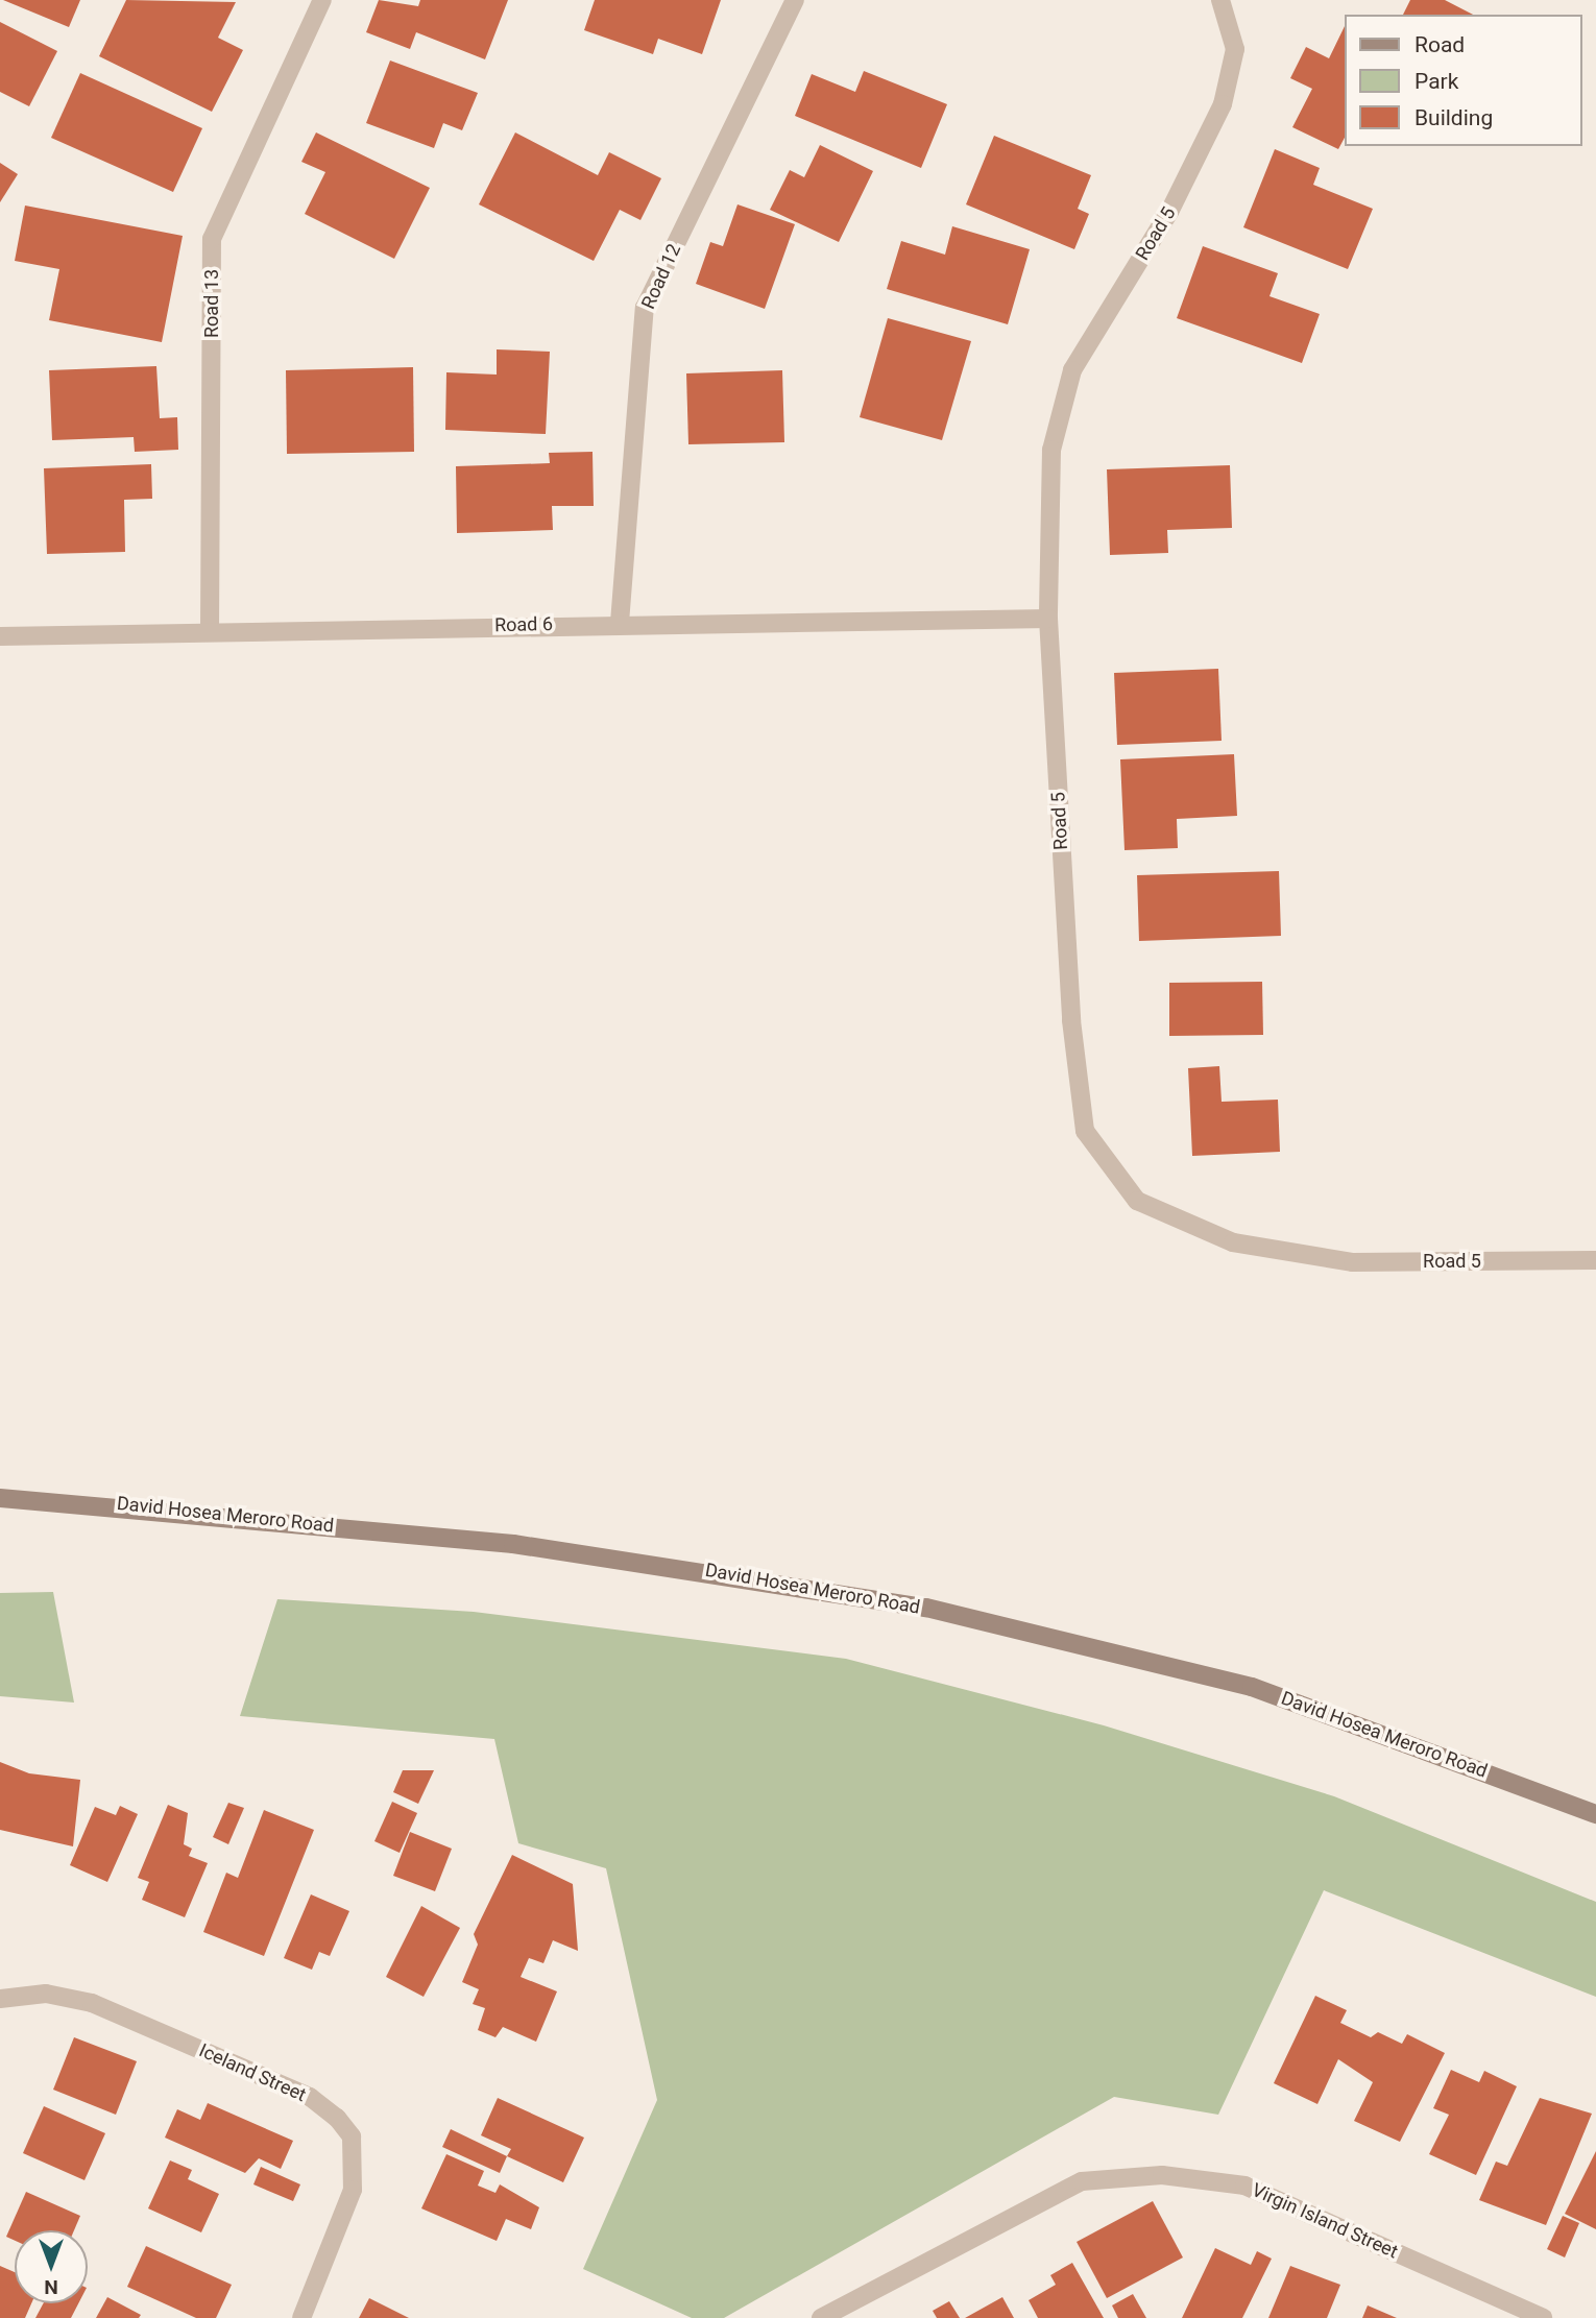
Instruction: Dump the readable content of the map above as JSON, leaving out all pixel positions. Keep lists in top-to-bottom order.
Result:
{
  "streets": {
    "main road": ["David Hosea Meroro Road"],
    "street": [
      "Road 5",
      "Road 12",
      "Road 13",
      "Road 6",
      "Iceland Street",
      "Virgin Island Street"
    ]
  },
  "crossings": [
    ["Road 5", "Road 6"],
    ["Road 12", "Road 6"],
    ["Road 13", "Road 6"]
  ],
  "legend": ["Road", "Park", "Building"],
  "north": "bottom"
}
